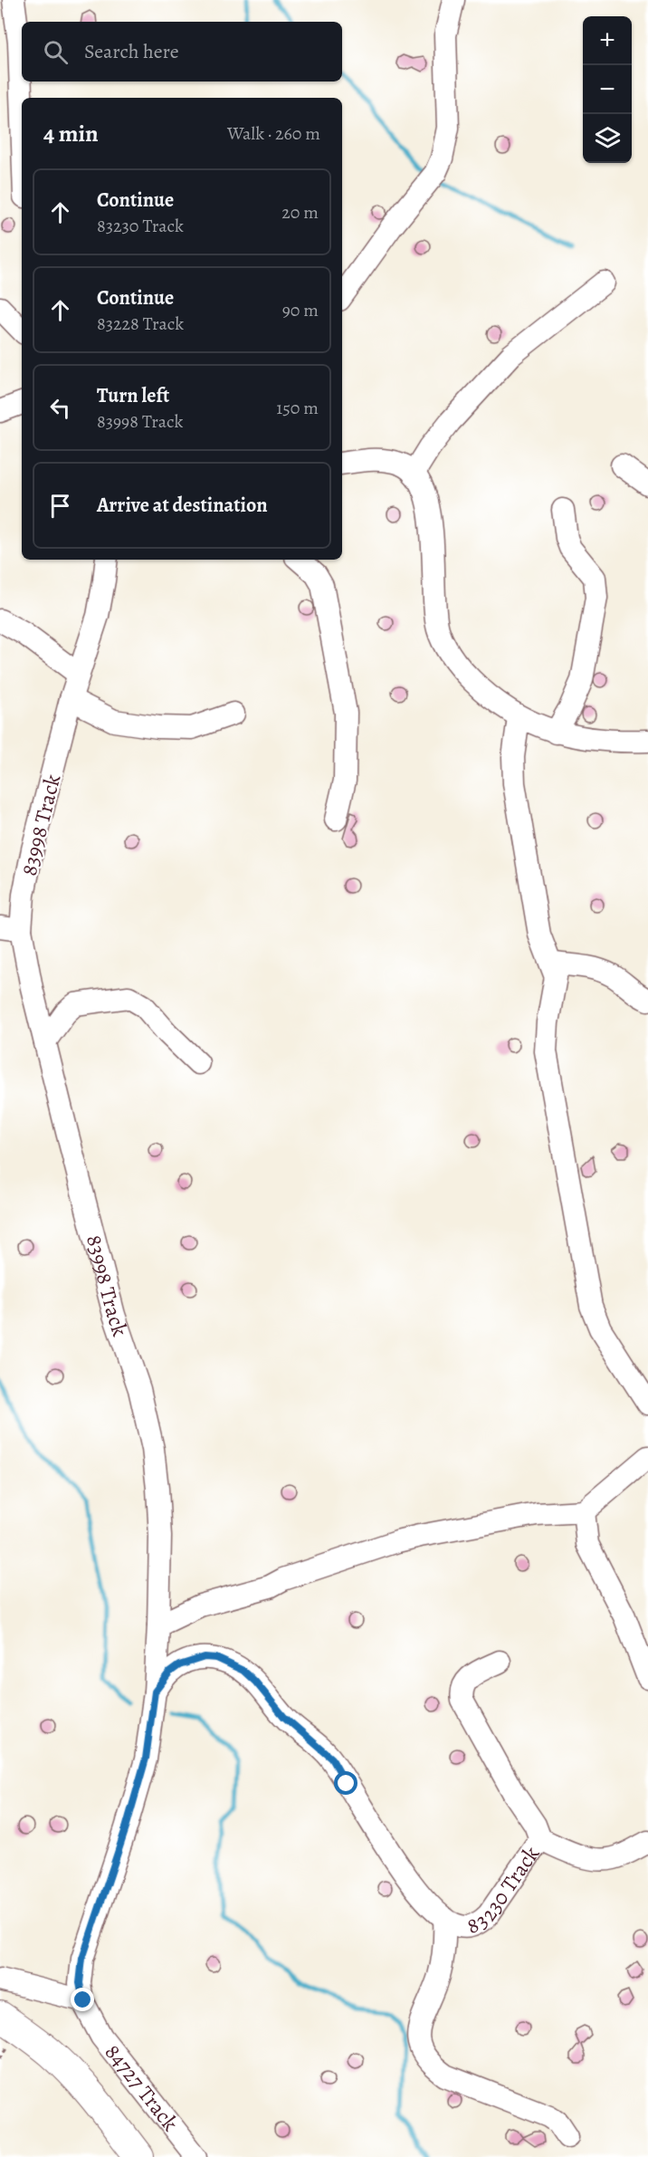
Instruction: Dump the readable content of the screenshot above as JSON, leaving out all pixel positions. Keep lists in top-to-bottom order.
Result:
{
  "streets": {
    "street": ["83998 Track", "83230 Track", "84727 Track"]
  },
  "crossings": [
    ["83998 Track", "83230 Track"],
    ["83998 Track", "84727 Track"]
  ],
  "page": {
    "map_buttons": ["+", "−"],
    "search": "Search here",
    "heading": ["4 min", "Walk · 260 m"],
    "list": [
      ["Continue", "83230 Track", "20 m"],
      ["Continue", "83228 Track", "90 m"],
      ["Turn left", "83998 Track", "150 m"],
      "Arrive at destination"
    ]
  }
}
